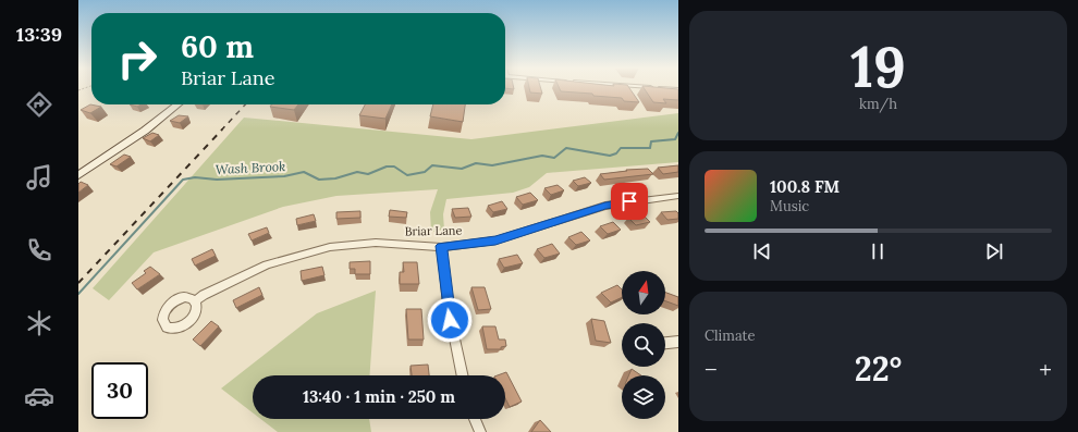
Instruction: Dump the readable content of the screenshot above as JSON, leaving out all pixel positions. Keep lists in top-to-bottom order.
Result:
{
  "streets": {
    "street": ["Briar Lane"]
  },
  "water": ["Wash Brook"],
  "north": "top",
  "page": {
    "tabs": "13:39",
    "tile": [
      ["19", "km/h"],
      "Climate"
    ],
    "turn": ["60 m", "Briar Lane"],
    "song": ["100.8 FM", "Music"],
    "heat": ["−", "22°", "+"],
    "limit": "30",
    "trip": "13:40 · 1 min · 250 m"
  }
}
